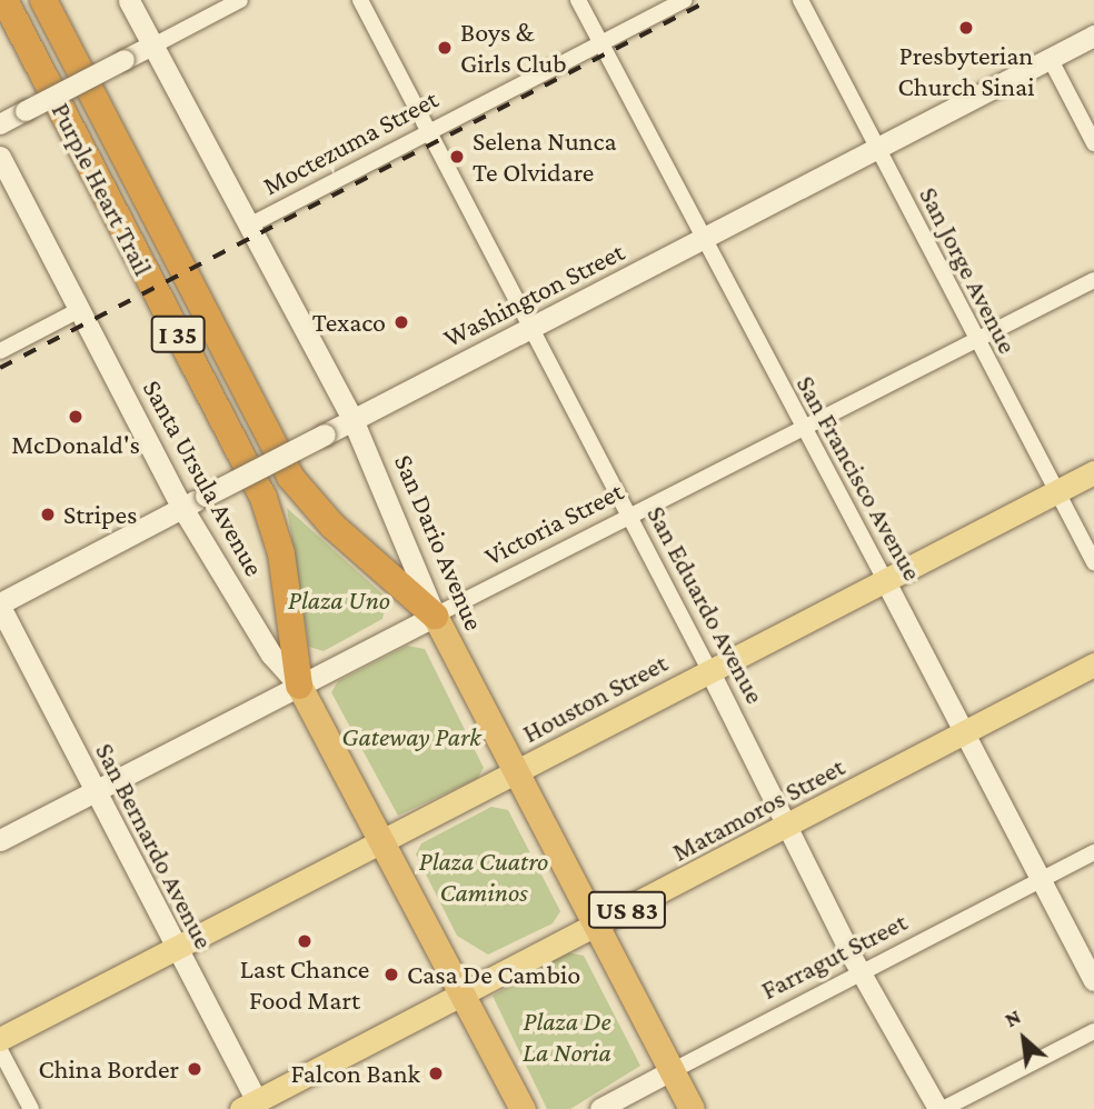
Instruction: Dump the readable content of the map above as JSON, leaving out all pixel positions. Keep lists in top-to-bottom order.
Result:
{
  "streets": {
    "highway": [
      "Purple Heart Trail",
      "I 35",
      "Santa Ursula Avenue",
      "San Dario Avenue"
    ],
    "main road": [
      "Washington Street",
      "Victoria Street",
      "Houston Street",
      "Matamoros Street",
      "San Bernardo Avenue",
      "US 83"
    ],
    "street": [
      "Moctezuma Street",
      "San Jorge Avenue",
      "San Francisco Avenue",
      "San Eduardo Avenue",
      "Farragut Street"
    ]
  },
  "crossings": [
    ["Moctezuma Street", "San Francisco Avenue"],
    ["Moctezuma Street", "San Dario Avenue"],
    ["Moctezuma Street", "San Eduardo Avenue"],
    ["Purple Heart Trail", "Santa Ursula Avenue"],
    ["Purple Heart Trail", "Victoria Street"],
    ["Purple Heart Trail", "San Dario Avenue"],
    ["San Jorge Avenue", "Washington Street"],
    ["San Jorge Avenue", "Victoria Street"],
    ["San Jorge Avenue", "Houston Street"],
    ["Washington Street", "Santa Ursula Avenue"],
    ["Washington Street", "San Francisco Avenue"],
    ["Washington Street", "San Dario Avenue"],
    ["Washington Street", "San Eduardo Avenue"],
    ["Washington Street", "San Bernardo Avenue"],
    ["Santa Ursula Avenue", "Victoria Street"],
    ["Santa Ursula Avenue", "Houston Street"],
    ["Santa Ursula Avenue", "Matamoros Street"],
    ["San Francisco Avenue", "Victoria Street"],
    ["San Francisco Avenue", "Houston Street"],
    ["San Francisco Avenue", "Matamoros Street"],
    ["San Francisco Avenue", "Farragut Street"],
    ["Victoria Street", "San Dario Avenue"],
    ["Victoria Street", "San Eduardo Avenue"],
    ["Victoria Street", "San Bernardo Avenue"],
    ["San Dario Avenue", "Houston Street"],
    ["San Dario Avenue", "Matamoros Street"],
    ["San Dario Avenue", "Farragut Street"],
    ["San Eduardo Avenue", "Houston Street"],
    ["San Eduardo Avenue", "Matamoros Street"],
    ["San Eduardo Avenue", "Farragut Street"],
    ["Houston Street", "San Bernardo Avenue"],
    ["Matamoros Street", "San Bernardo Avenue"]
  ],
  "parks": [
    "Plaza Uno",
    "Gateway Park",
    "Plaza Cuatro Caminos",
    "Plaza De La Noria"
  ],
  "places": [
    "Presbyterian Church Sinai",
    "Boys & Girls Club",
    "Selena Nunca Te Olvidare",
    "Texaco",
    "McDonald's",
    "Stripes",
    "Last Chance Food Mart",
    "Casa De Cambio",
    "China Border",
    "Falcon Bank"
  ],
  "north": "top left"
}
